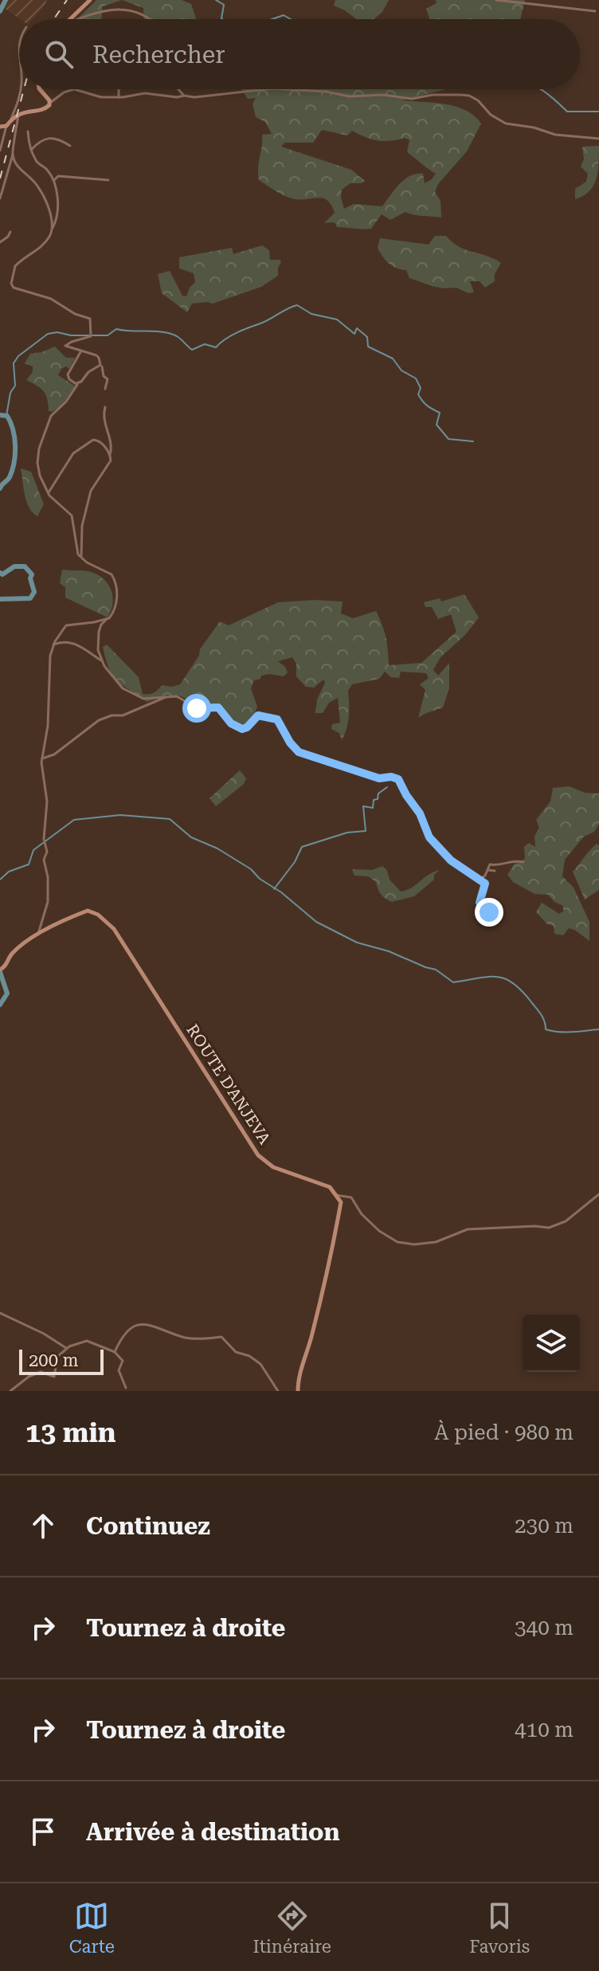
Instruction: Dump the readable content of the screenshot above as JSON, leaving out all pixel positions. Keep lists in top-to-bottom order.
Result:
{
  "streets": {
    "street": ["ROUTE D'ANJEVA"]
  },
  "scale_bar": "200 m",
  "page": {
    "search": "Rechercher",
    "scale": "200 m",
    "heading": ["13 min", "À pied · 980 m"],
    "list": [
      ["Continuez", "230 m"],
      ["Tournez à droite", "340 m"],
      ["Tournez à droite", "410 m"],
      "Arrivée à destination"
    ],
    "nav": ["Carte", "Itinéraire", "Favoris"]
  }
}
